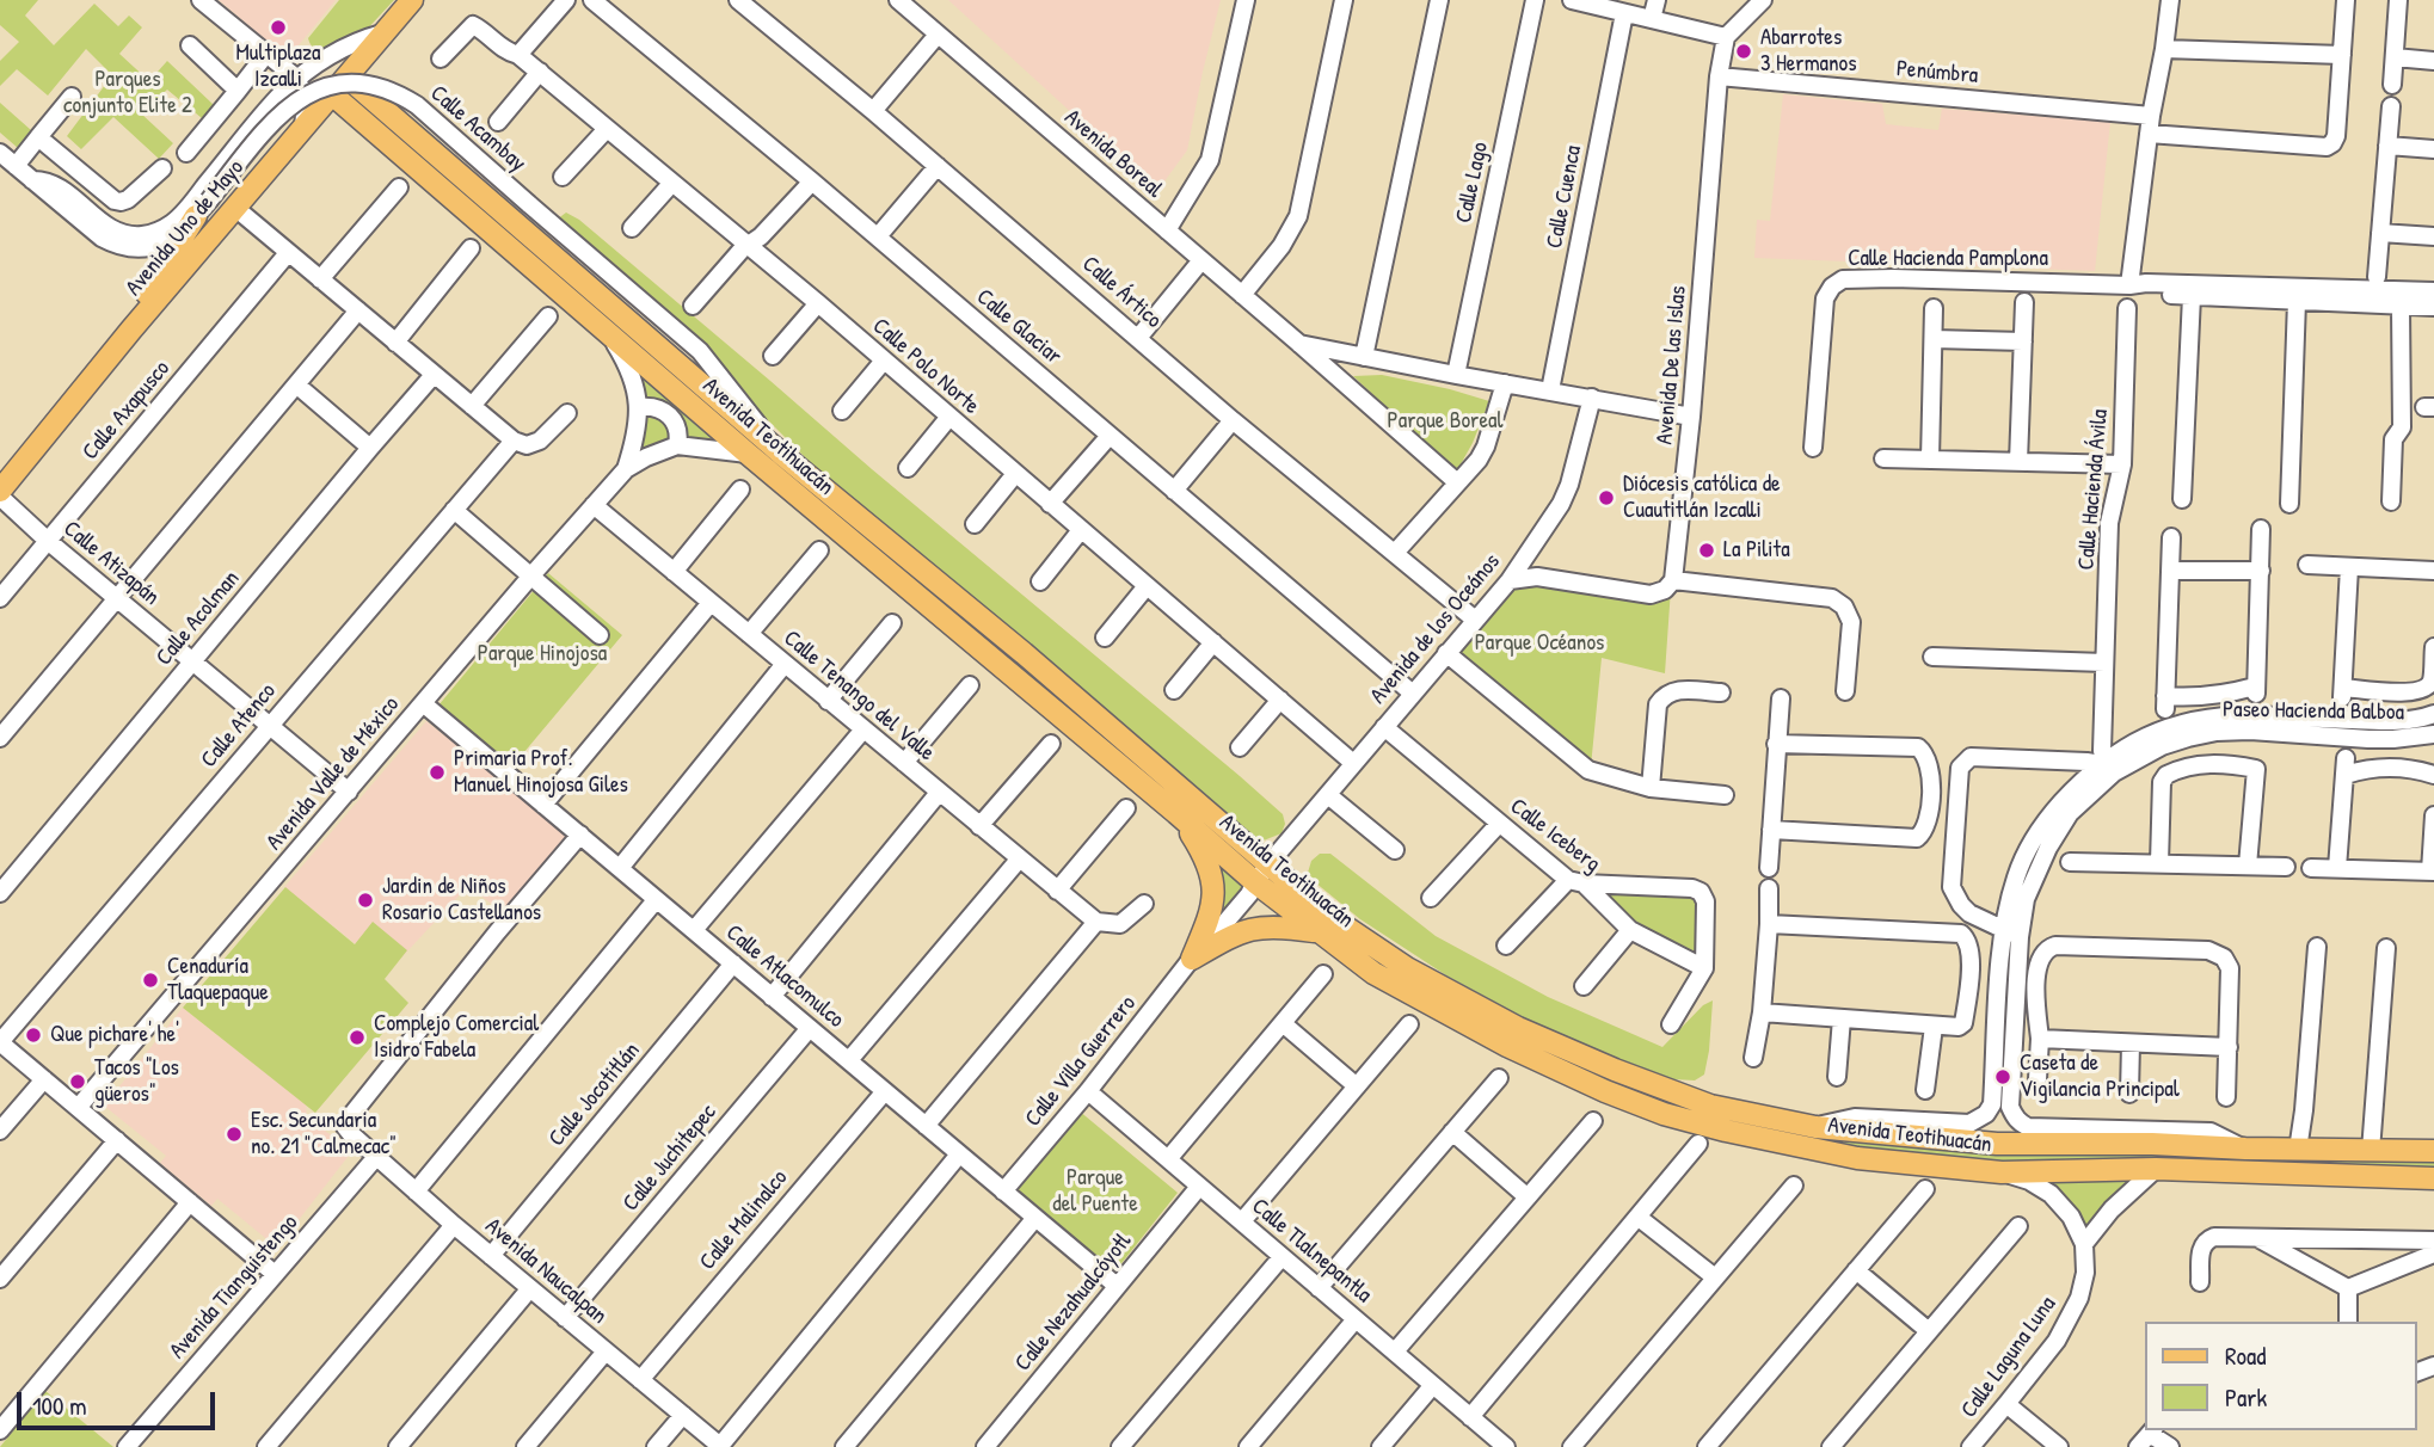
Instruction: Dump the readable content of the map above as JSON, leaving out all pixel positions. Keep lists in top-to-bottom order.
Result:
{
  "streets": {
    "main road": ["Avenida Uno de Mayo", "Avenida Teotihuacán"],
    "street": [
      "Penúmbra",
      "Calle Acambay",
      "Avenida Boreal",
      "Calle Lago",
      "Calle Cuenca",
      "Calle Hacienda Pamplona",
      "Calle Ártico",
      "Calle Glaciar",
      "Avenida De las Islas",
      "Calle Polo Norte",
      "Calle Axapusco",
      "Calle Hacienda Ávila",
      "Calle Atizapán",
      "Calle Acolman",
      "Avenida de los Oceános",
      "Calle Tenango del Valle",
      "Paseo Hacienda Balboa",
      "Calle Atenco",
      "Avenida Valle de México",
      "Calle Iceberg",
      "Calle Atlacomulco",
      "Calle Villa Guerrero",
      "Calle Jocotitlán",
      "Calle Juchitepec",
      "Calle Malinalco",
      "Calle Tlalnepantla",
      "Avenida Naucalpan",
      "Avenida Tianguistengo",
      "Calle Nezahualcóyotl",
      "Calle Laguna Luna"
    ]
  },
  "crossings": [
    ["Penúmbra", "Avenida De las Islas"],
    ["Calle Acambay", "Avenida Uno de Mayo"],
    ["Calle Acambay", "Avenida Teotihuacán"],
    ["Avenida Boreal", "Calle Lago"],
    ["Avenida Boreal", "Calle Cuenca"],
    ["Avenida Boreal", "Avenida De las Islas"],
    ["Avenida Boreal", "Avenida de los Oceános"],
    ["Avenida Uno de Mayo", "Avenida Teotihuacán"],
    ["Avenida Uno de Mayo", "Calle Atizapán"],
    ["Calle Ártico", "Avenida de los Oceános"],
    ["Calle Glaciar", "Avenida de los Oceános"],
    ["Calle Polo Norte", "Avenida de los Oceános"],
    ["Calle Axapusco", "Calle Atizapán"],
    ["Avenida Teotihuacán", "Avenida de los Oceános"],
    ["Avenida Teotihuacán", "Paseo Hacienda Balboa"],
    ["Avenida Teotihuacán", "Avenida Valle de México"],
    ["Avenida Teotihuacán", "Calle Villa Guerrero"],
    ["Calle Hacienda Ávila", "Paseo Hacienda Balboa"],
    ["Calle Atizapán", "Calle Acolman"],
    ["Calle Atizapán", "Calle Atenco"],
    ["Calle Atizapán", "Avenida Valle de México"],
    ["Avenida de los Oceános", "Calle Iceberg"],
    ["Avenida de los Oceános", "Calle Villa Guerrero"],
    ["Calle Tenango del Valle", "Avenida Valle de México"],
    ["Avenida Valle de México", "Calle Atlacomulco"],
    ["Calle Atlacomulco", "Calle Villa Guerrero"],
    ["Calle Atlacomulco", "Calle Jocotitlán"],
    ["Calle Atlacomulco", "Calle Juchitepec"],
    ["Calle Atlacomulco", "Calle Malinalco"],
    ["Calle Atlacomulco", "Avenida Naucalpan"],
    ["Calle Atlacomulco", "Calle Nezahualcóyotl"],
    ["Calle Villa Guerrero", "Calle Tlalnepantla"],
    ["Calle Jocotitlán", "Avenida Naucalpan"],
    ["Calle Juchitepec", "Avenida Naucalpan"],
    ["Calle Malinalco", "Avenida Naucalpan"],
    ["Calle Tlalnepantla", "Calle Nezahualcóyotl"],
    ["Avenida Naucalpan", "Avenida Tianguistengo"]
  ],
  "parks": [
    "Parques conjunto Elite 2",
    "Parque Boreal",
    "Parque Océanos",
    "Parque Hinojosa",
    "Parque del Puente"
  ],
  "places": [
    "Multiplaza Izcalli",
    "Abarrotes 3 Hermanos",
    "Diócesis católica de Cuautitlán Izcalli",
    "La Pilita",
    "Primaria Prof. Manuel Hinojosa Giles",
    "Jardin de Niños Rosario Castellanos",
    "Cenaduría Tlaquepaque",
    "Que pichare' he'",
    "Complejo Comercial Isidro Fabela",
    "Caseta de Vigilancia Principal",
    "Tacos \"Los güeros\"",
    "Esc. Secundaria no. 21 \"Calmecac\""
  ],
  "legend": ["Road", "Park"],
  "scale_bar": "100 m"
}
